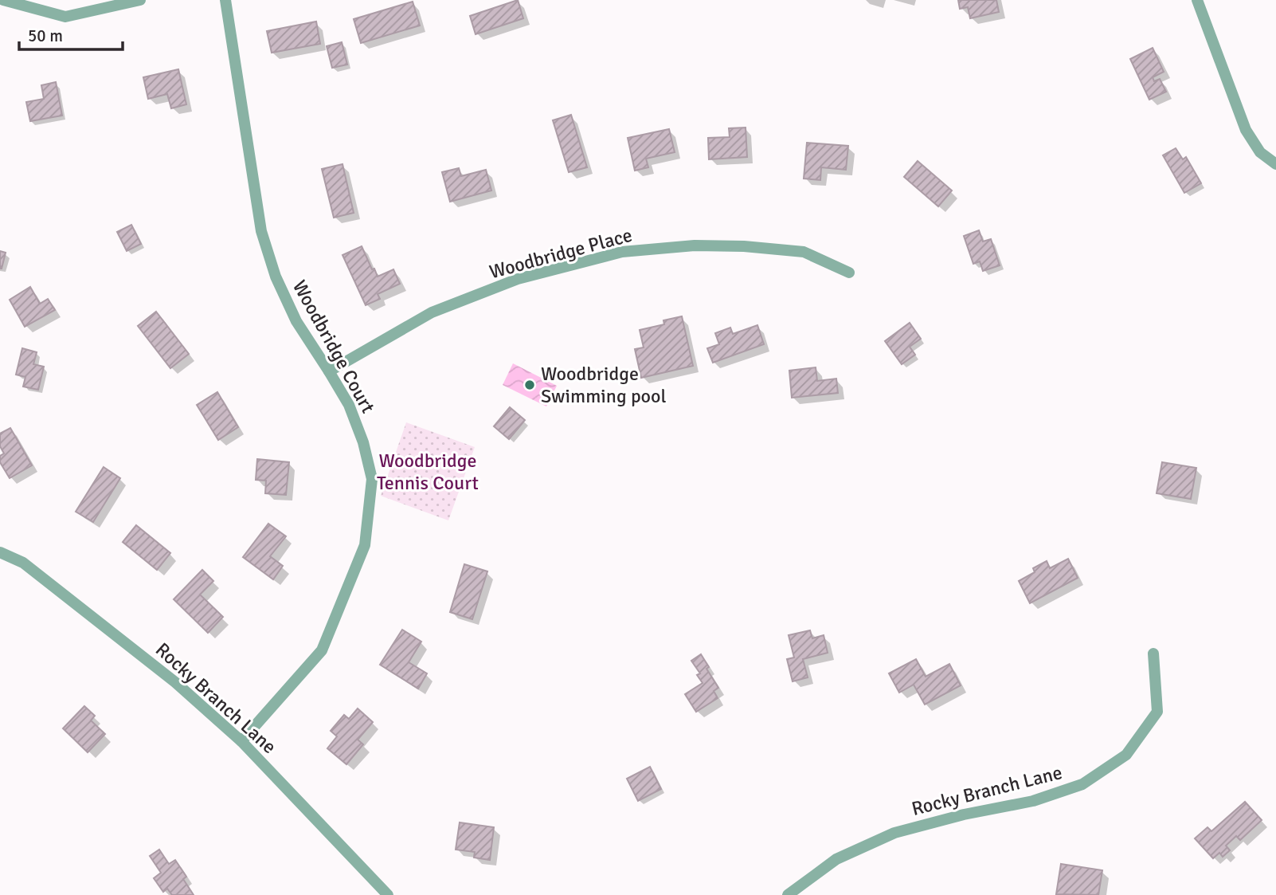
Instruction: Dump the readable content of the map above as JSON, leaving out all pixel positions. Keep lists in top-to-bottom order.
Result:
{
  "streets": {
    "street": ["Woodbridge Place", "Woodbridge Court", "Rocky Branch Lane"]
  },
  "crossings": [
    ["Woodbridge Place", "Woodbridge Court"],
    ["Woodbridge Court", "Rocky Branch Lane"]
  ],
  "parks": ["Woodbridge Tennis Court"],
  "places": ["Woodbridge Swimming pool"],
  "scale_bar": "50 m"
}
